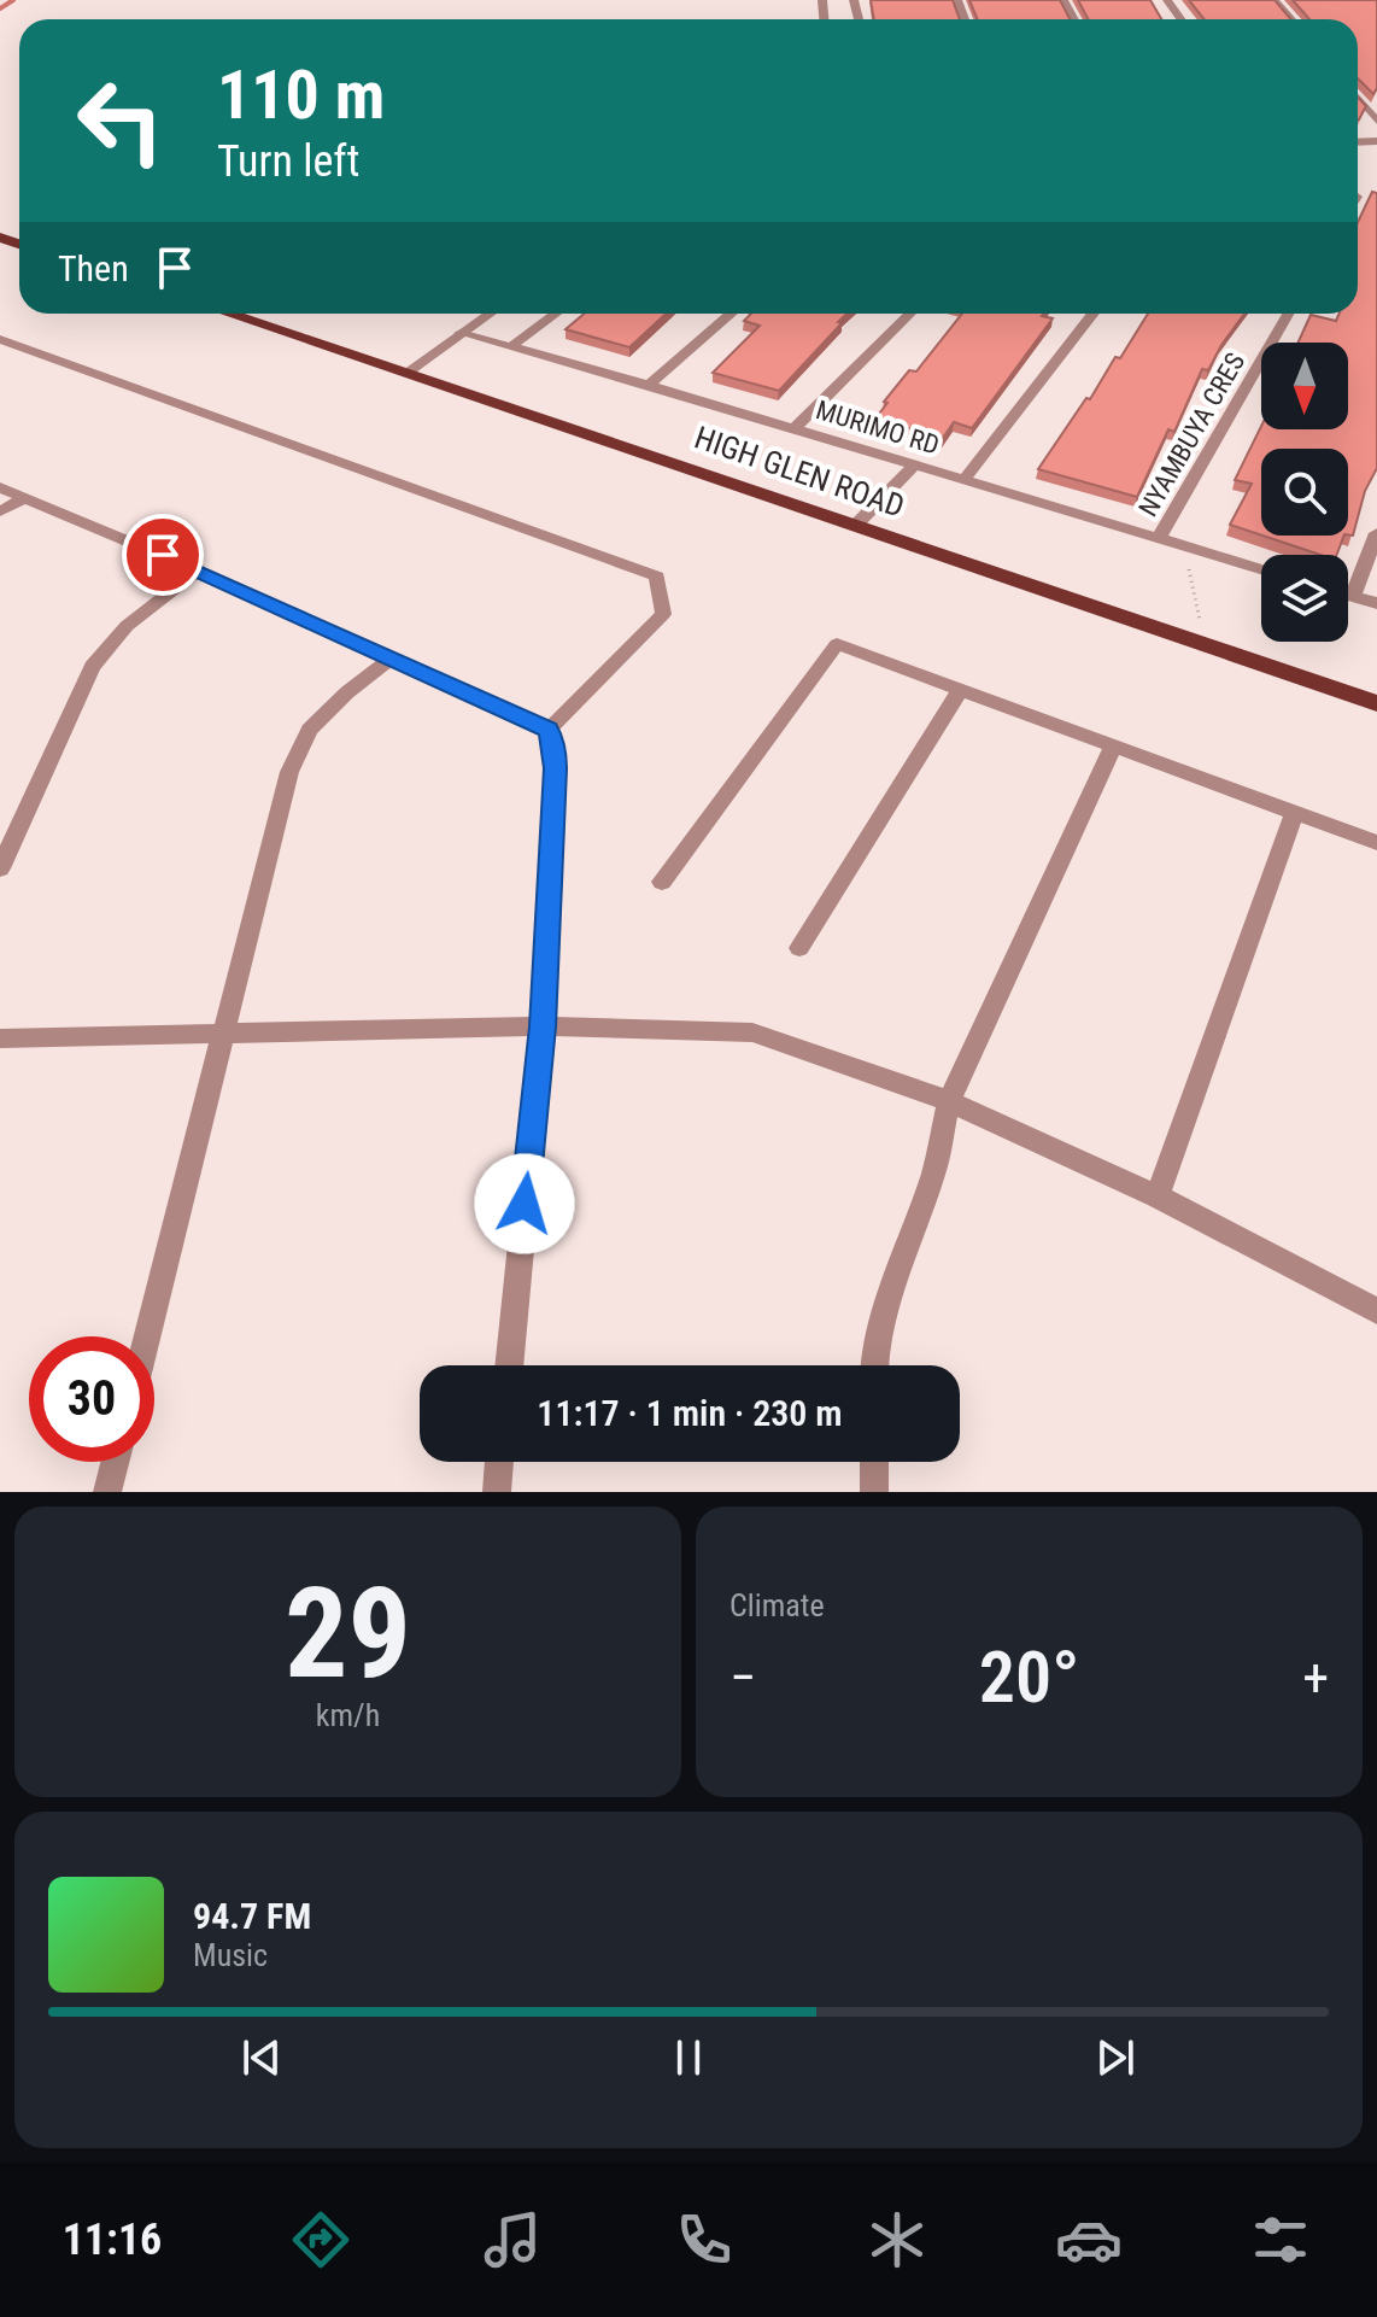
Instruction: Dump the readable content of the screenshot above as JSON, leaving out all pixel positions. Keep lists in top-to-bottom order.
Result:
{
  "streets": {
    "main road": ["HIGH GLEN ROAD"],
    "street": ["MURIMO RD", "NYAMBUYA CRES"]
  },
  "crossings": [
    ["MURIMO RD", "NYAMBUYA CRES"]
  ],
  "north": "bottom",
  "page": {
    "turn": ["110 m", "Turn left"],
    "then": "Then",
    "limit": "30",
    "trip": "11:17 · 1 min · 230 m",
    "tile": [
      ["29", "km/h"],
      "Climate"
    ],
    "heat": ["−", "20°", "+"],
    "song": ["94.7 FM", "Music"],
    "tabs": "11:16"
  }
}
